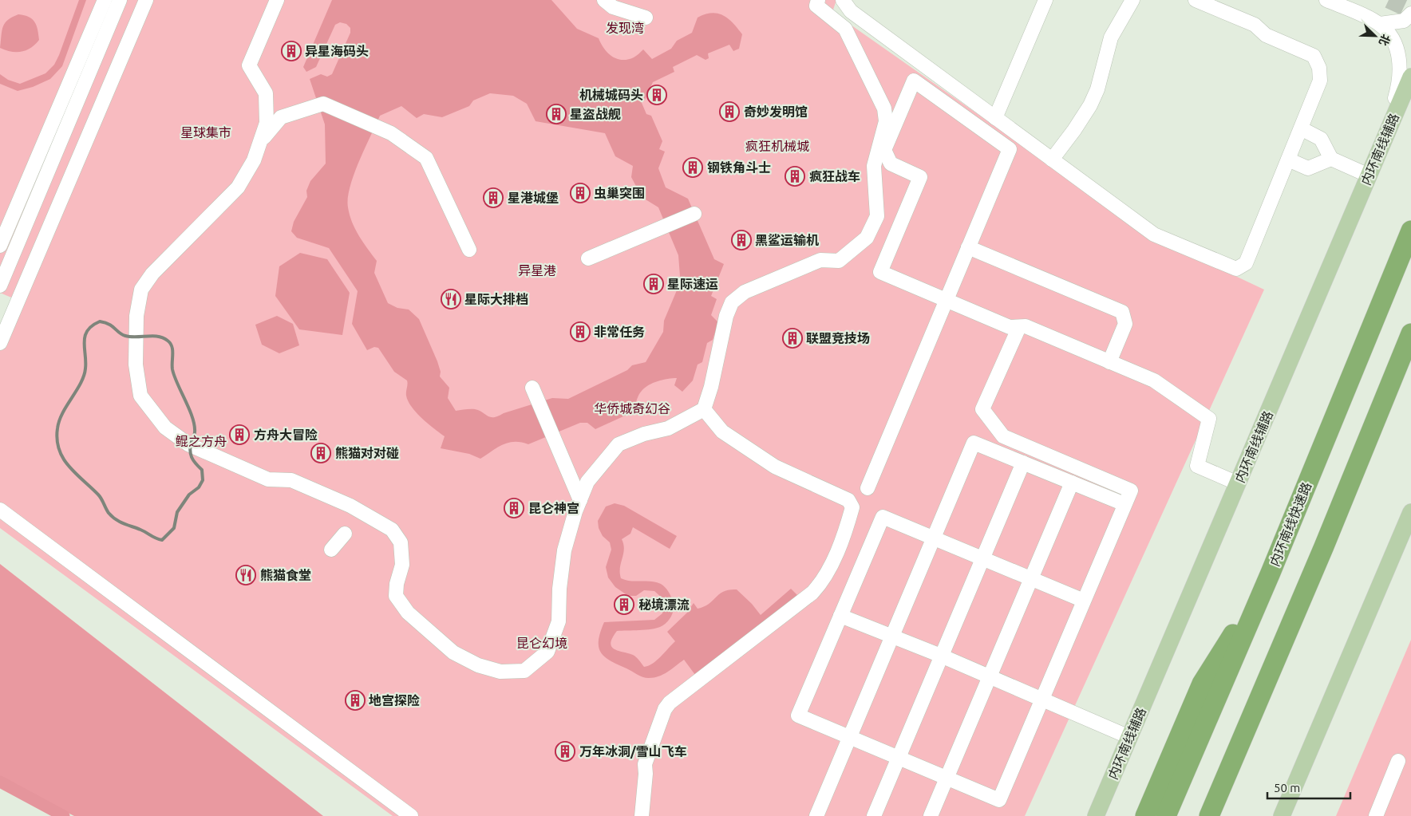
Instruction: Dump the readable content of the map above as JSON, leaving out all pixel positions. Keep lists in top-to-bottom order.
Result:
{
  "streets": {
    "highway": ["内环南线快速路"],
    "main road": ["内环南线辅路"]
  },
  "parks": [
    "发现湾",
    "星球集市",
    "疯狂机械城",
    "异星港",
    "华侨城奇幻谷",
    "鲲之方舟",
    "昆仑幻境"
  ],
  "places": {
    "building": [
      "异星海码头",
      "机械城码头",
      "奇妙发明馆",
      "星盗战舰",
      "钢铁角斗士",
      "疯狂战车",
      "虫巢突围",
      "星港城堡",
      "黑鲨运输机",
      "星际速运",
      "非常任务",
      "联盟竞技场",
      "方舟大冒险",
      "熊猫对对碰",
      "昆仑神宫",
      "秘境漂流",
      "地宫探险",
      "万年冰洞/雪山飞车"
    ],
    "restaurant": ["星际大排档", "熊猫食堂"]
  },
  "scale_bar": "50 m",
  "north": "bottom right"
}
